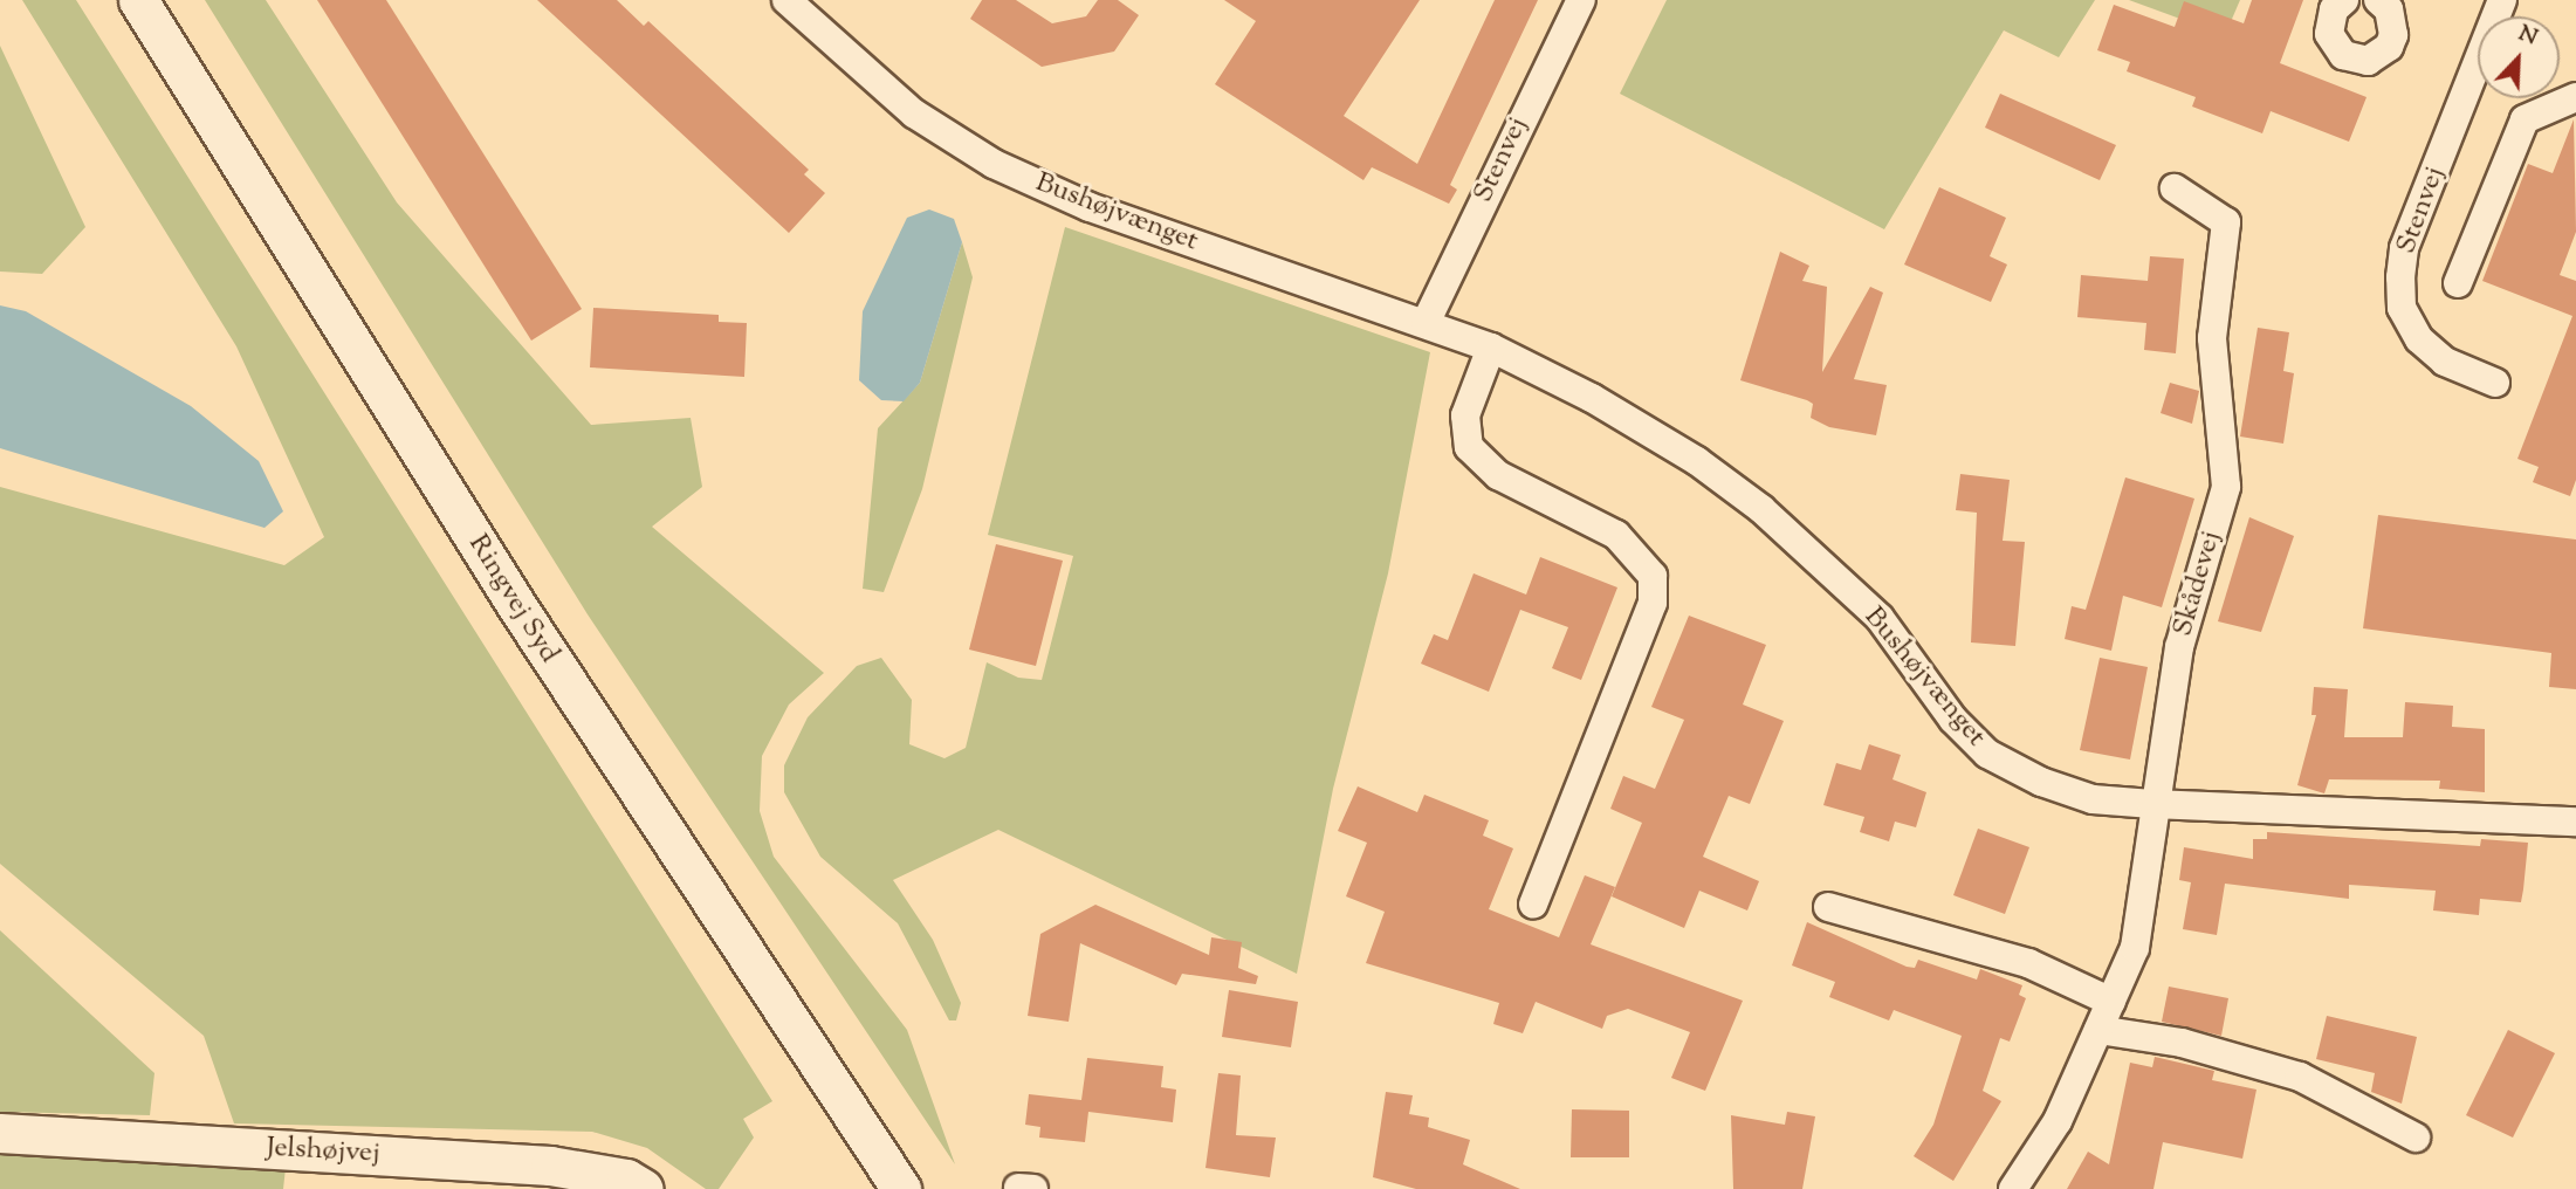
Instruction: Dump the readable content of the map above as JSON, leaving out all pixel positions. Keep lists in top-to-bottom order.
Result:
{
  "streets": {
    "main road": ["Ringvej Syd", "Jelshøjvej"],
    "street": ["Stenvej", "Bushøjvænget", "Skådevej"]
  },
  "crossings": [
    ["Stenvej", "Bushøjvænget"],
    ["Bushøjvænget", "Skådevej"]
  ],
  "north": "top right"
}
